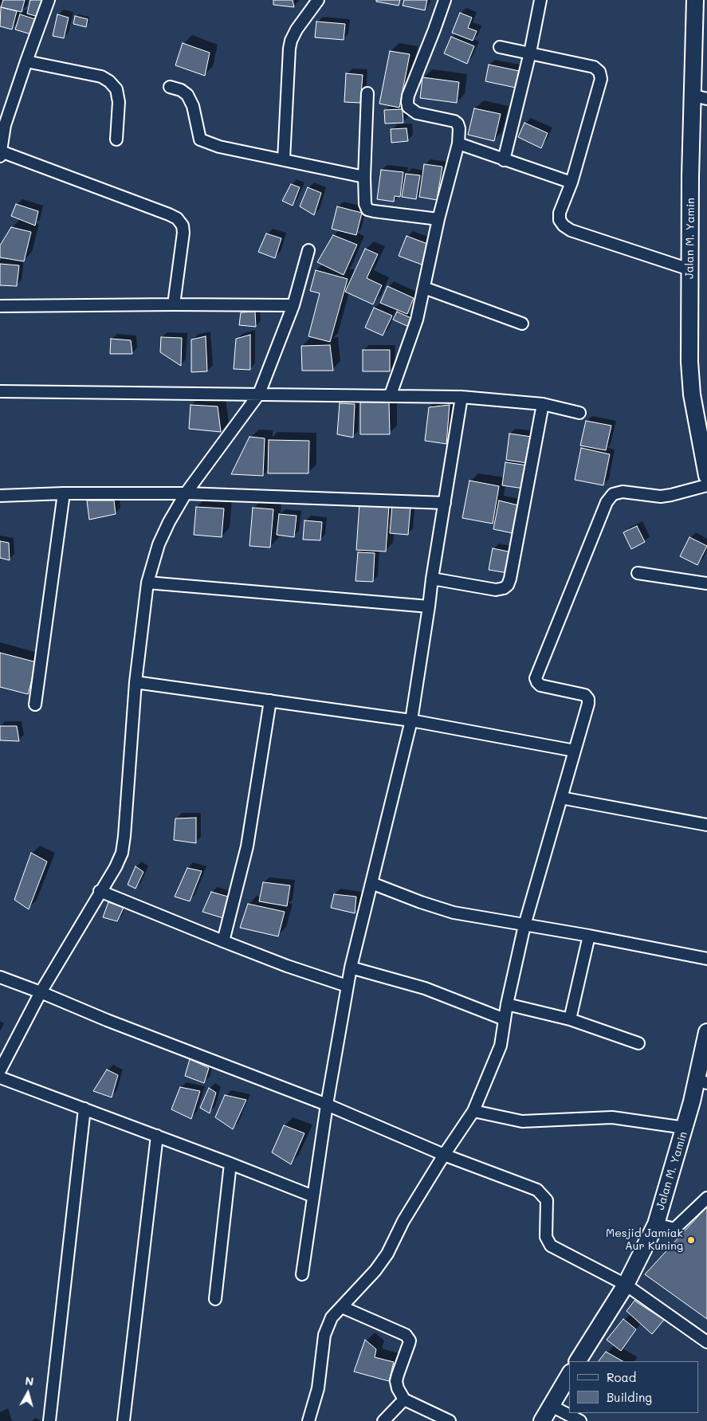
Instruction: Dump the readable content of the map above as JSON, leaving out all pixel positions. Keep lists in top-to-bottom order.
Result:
{
  "streets": {
    "street": ["Jalan M. Yamin"]
  },
  "places": ["Mesjid Jamiak Aur Kuning"],
  "legend": ["Road", "Building"],
  "north": "top"
}
